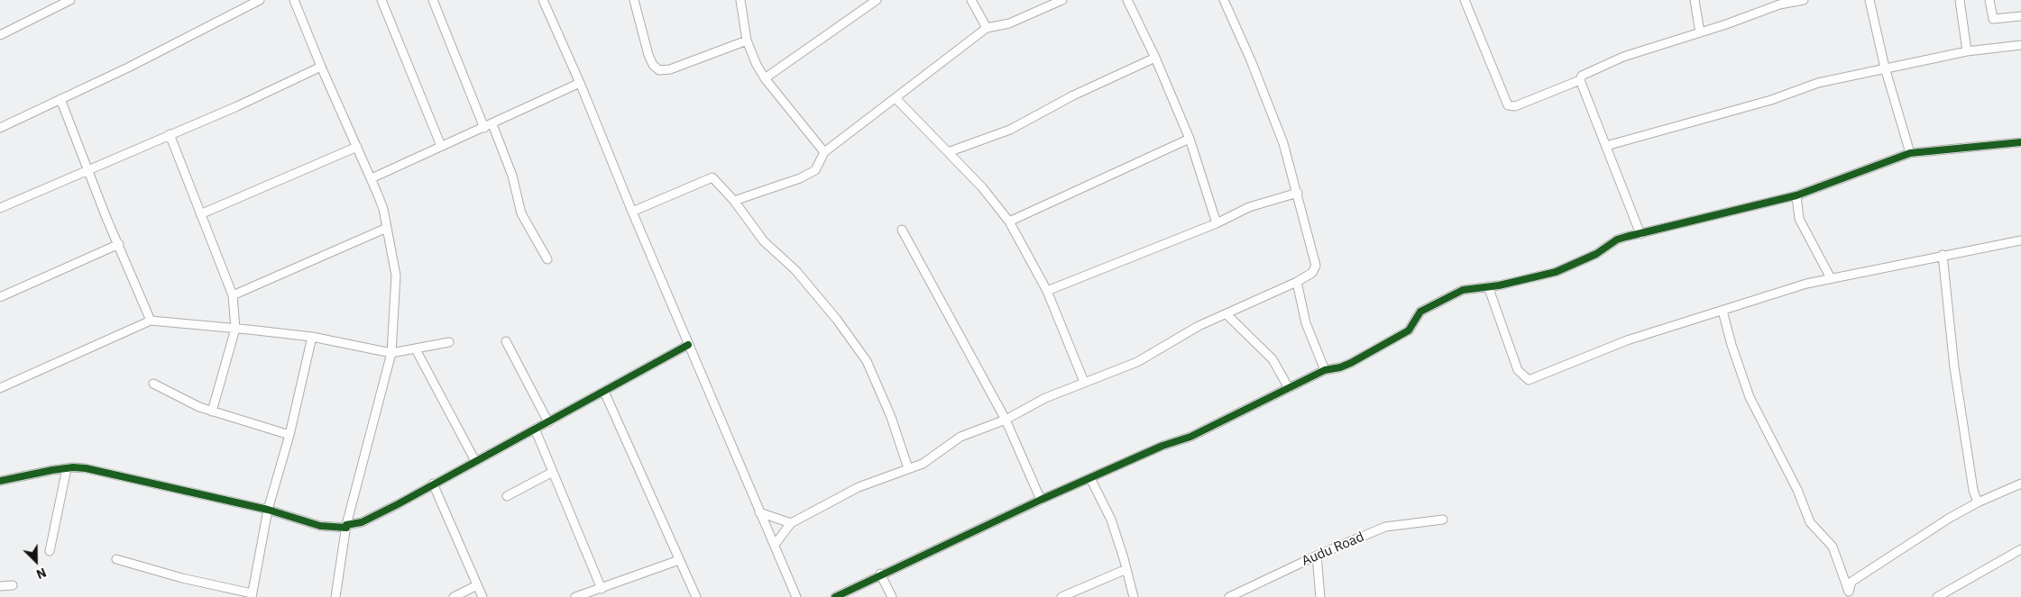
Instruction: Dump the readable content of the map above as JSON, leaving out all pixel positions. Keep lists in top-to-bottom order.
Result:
{
  "streets": {
    "street": ["Audu Road"]
  },
  "north": "bottom right"
}
